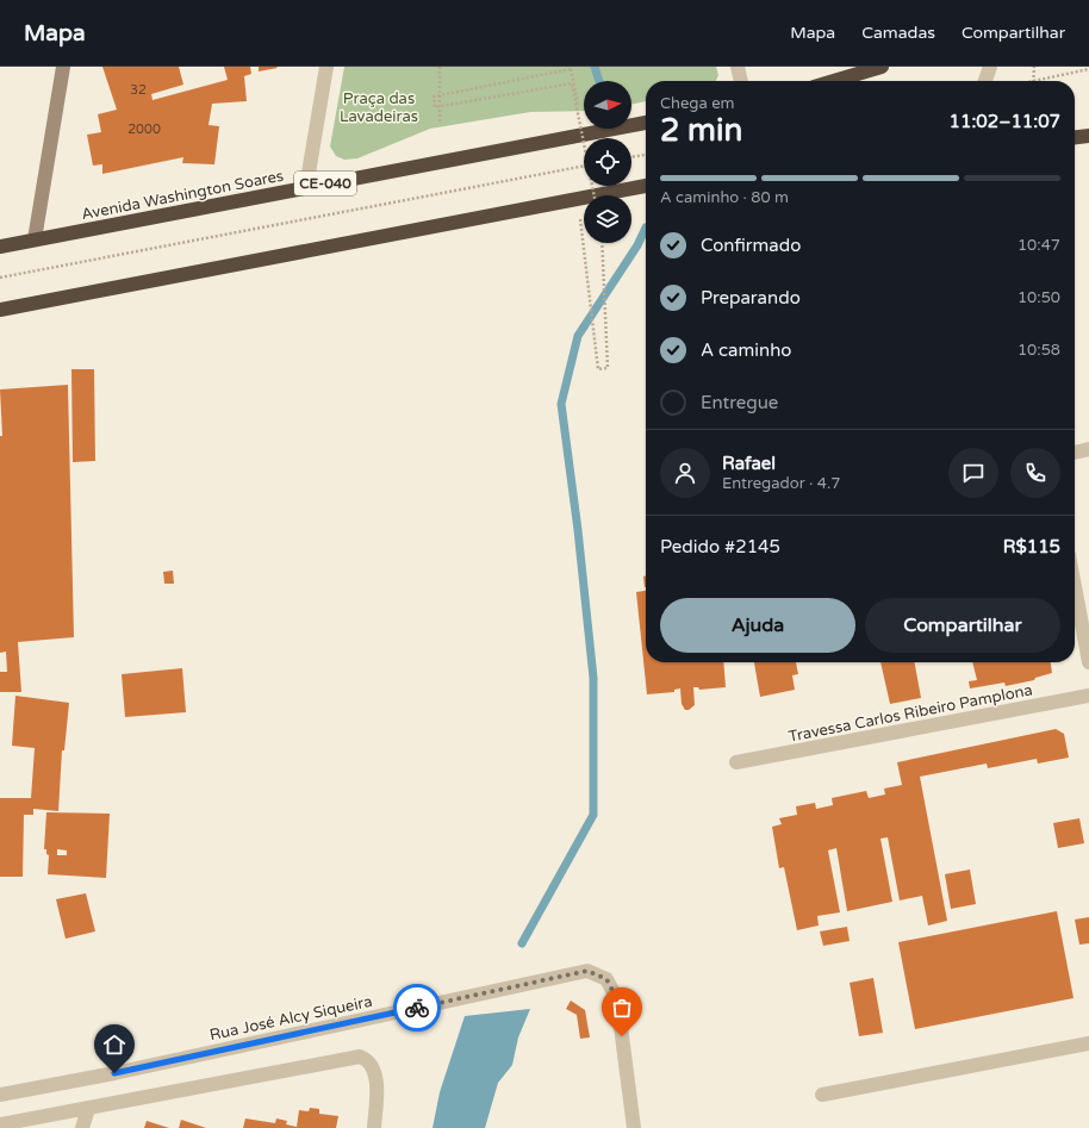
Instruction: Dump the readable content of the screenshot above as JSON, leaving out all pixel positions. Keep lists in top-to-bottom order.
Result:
{
  "streets": {
    "highway": ["CE-040", "Avenida Washington Soares"],
    "street": ["Travessa Carlos Ribeiro Pamplona", "Rua José Alcy Siqueira"]
  },
  "parks": ["Praça das Lavadeiras"],
  "house_numbers": ["32", "2000"],
  "north": "right",
  "page": {
    "header": "Mapa",
    "nav": ["Mapa", "Camadas", "Compartilhar"],
    "heading": ["2 min", "Chega em", "11:02–11:07"],
    "panel": [
      "Rafael",
      "Entregador · 4.7",
      "Pedido #2145",
      "R$115"
    ],
    "bar": "A caminho · 80 m",
    "list": [
      ["Confirmado", "10:47"],
      ["Preparando", "10:50"],
      ["A caminho", "10:58"],
      "Entregue"
    ],
    "buttons": ["Ajuda", "Compartilhar"]
  }
}
